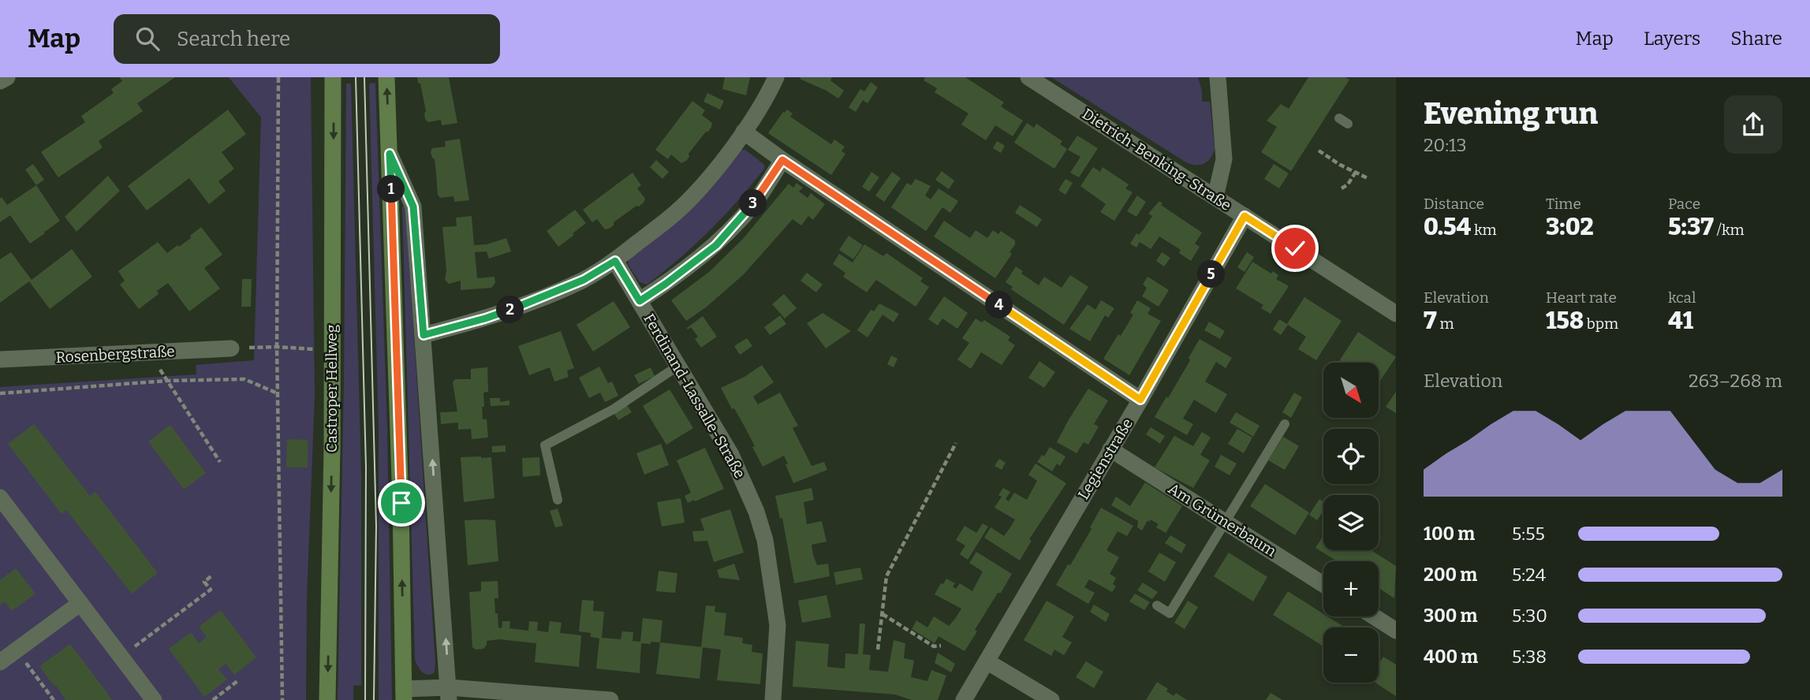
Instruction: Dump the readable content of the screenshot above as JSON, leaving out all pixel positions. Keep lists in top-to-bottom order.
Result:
{
  "streets": {
    "main road": ["Castroper Hellweg"],
    "street": [
      "Dietrich-Benking-Straße",
      "Rosenbergstraße",
      "Ferdinand-Lassalle-Straße",
      "Legienstraße",
      "Am Grümerbaum"
    ]
  },
  "crossings": [
    ["Dietrich-Benking-Straße", "Legienstraße"],
    ["Legienstraße", "Am Grümerbaum"]
  ],
  "north": "bottom right",
  "page": {
    "header": "Map",
    "search": "Search here",
    "nav": ["Map", "Layers", "Share"],
    "heading": ["Evening run", "20:13"],
    "stats": [
      ["Distance", "0.54 km"],
      ["Time", "3:02"],
      ["Pace", "5:37 /km"],
      ["Elevation", "7 m"],
      ["Heart rate", "158 bpm"],
      ["kcal", "41"]
    ],
    "pins": [
      "1",
      "3",
      "5",
      "4",
      "2"
    ],
    "chart": ["Elevation", "263–268 m"],
    "map_buttons": ["+", "−"],
    "list": [
      {
        "name": "100 m",
        "note": "5:55"
      },
      {
        "name": "200 m",
        "note": "5:24"
      },
      {
        "name": "300 m",
        "note": "5:30"
      },
      {
        "name": "400 m",
        "note": "5:38"
      }
    ]
  }
}
